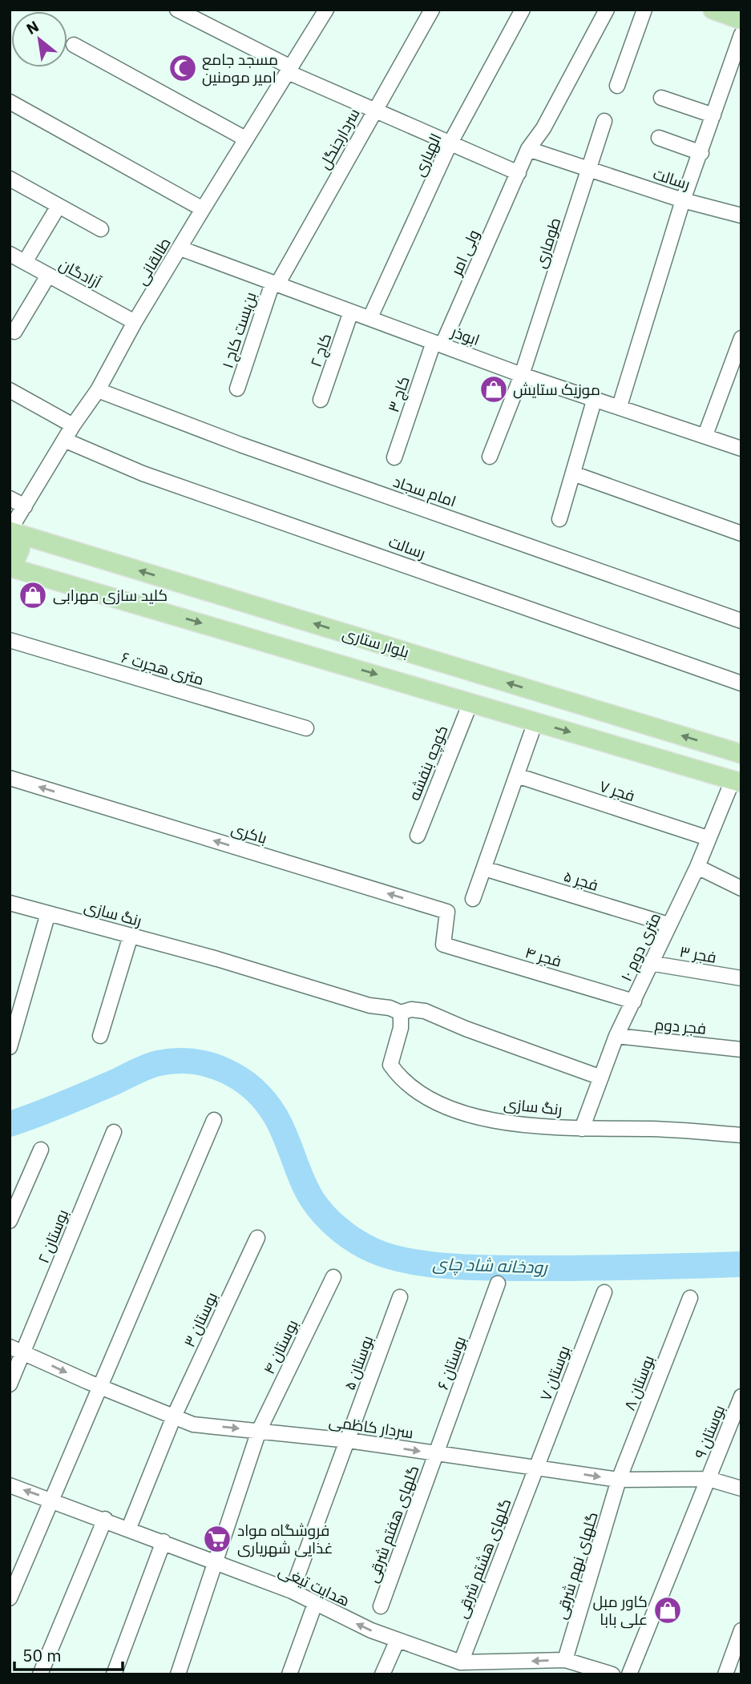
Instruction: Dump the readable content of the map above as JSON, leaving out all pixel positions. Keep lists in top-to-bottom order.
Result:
{
  "streets": {
    "main road": ["بلوار ستاری"],
    "street": [
      "سردارجنگل",
      "الهیاری",
      "رسالت",
      "طوماری",
      "ولی امر",
      "طالقانی",
      "آزادگان",
      "بن‌بست کاج ۱",
      "ابوذر",
      "کاج ۲",
      "کاج ۳",
      "امام سجاد",
      "۶ متری هجرت",
      "کوچه بنفشه",
      "فجر ۷",
      "باکری",
      "فجر ۵",
      "رنگ سازی",
      "۱۰ متری دوم",
      "فجر ۳",
      "فجر ۴",
      "فجر دوم",
      "بوستان ۲",
      "بوستان ۳",
      "بوستان ۴",
      "بوستان ۵",
      "بوستان ۶",
      "بوستان ۷",
      "بوستان ۸",
      "سردار کاظمی",
      "بوستان ۹",
      "گلهای هفتم شرقی",
      "گلهای هشتم شرقی",
      "گلهای نهم شرقی",
      "هدایت تیغی"
    ]
  },
  "crossings": [
    ["سردارجنگل", "بن‌بست کاج ۱"],
    ["سردارجنگل", "ابوذر"],
    ["الهیاری", "ابوذر"],
    ["رسالت", "طوماری"],
    ["رسالت", "ولی امر"],
    ["رسالت", "طالقانی"],
    ["طوماری", "ابوذر"],
    ["ولی امر", "ابوذر"],
    ["ولی امر", "کاج ۳"],
    ["طالقانی", "آزادگان"],
    ["طالقانی", "ابوذر"],
    ["طالقانی", "امام سجاد"],
    ["طالقانی", "بلوار ستاری"],
    ["بن‌بست کاج ۱", "ابوذر"],
    ["ابوذر", "کاج ۲"],
    ["ابوذر", "کاج ۳"],
    ["بلوار ستاری", "کوچه بنفشه"],
    ["بلوار ستاری", "۱۰ متری دوم"],
    ["فجر ۷", "۱۰ متری دوم"],
    ["باکری", "فجر ۴"],
    ["فجر ۵", "۱۰ متری دوم"],
    ["رنگ سازی", "۱۰ متری دوم"],
    ["۱۰ متری دوم", "فجر ۳"],
    ["۱۰ متری دوم", "فجر ۴"],
    ["۱۰ متری دوم", "فجر دوم"],
    ["بوستان ۲", "سردار کاظمی"],
    ["بوستان ۳", "سردار کاظمی"],
    ["بوستان ۳", "هدایت تیغی"],
    ["بوستان ۴", "سردار کاظمی"],
    ["بوستان ۴", "هدایت تیغی"],
    ["بوستان ۵", "سردار کاظمی"],
    ["بوستان ۵", "هدایت تیغی"],
    ["بوستان ۶", "سردار کاظمی"],
    ["بوستان ۶", "گلهای هفتم شرقی"],
    ["بوستان ۷", "سردار کاظمی"],
    ["بوستان ۷", "گلهای هشتم شرقی"],
    ["بوستان ۸", "سردار کاظمی"],
    ["بوستان ۸", "گلهای نهم شرقی"],
    ["سردار کاظمی", "بوستان ۹"],
    ["سردار کاظمی", "گلهای هفتم شرقی"],
    ["سردار کاظمی", "گلهای هشتم شرقی"],
    ["سردار کاظمی", "گلهای نهم شرقی"],
    ["گلهای هشتم شرقی", "هدایت تیغی"],
    ["گلهای نهم شرقی", "هدایت تیغی"]
  ],
  "one_way": ["باکری", "سردار کاظمی", "هدایت تیغی"],
  "water": ["رودخانه شاد چای"],
  "places": {
    "mosque": ["مسجد جامع امیر مومنین"],
    "shop": ["موزیک ستایش", "کلید سازی مهرابی", "کاور مبل علی بابا"],
    "supermarket": ["فروشگاه مواد غذایی شهریاری"]
  },
  "scale_bar": "50 m",
  "north": "top left"
}
